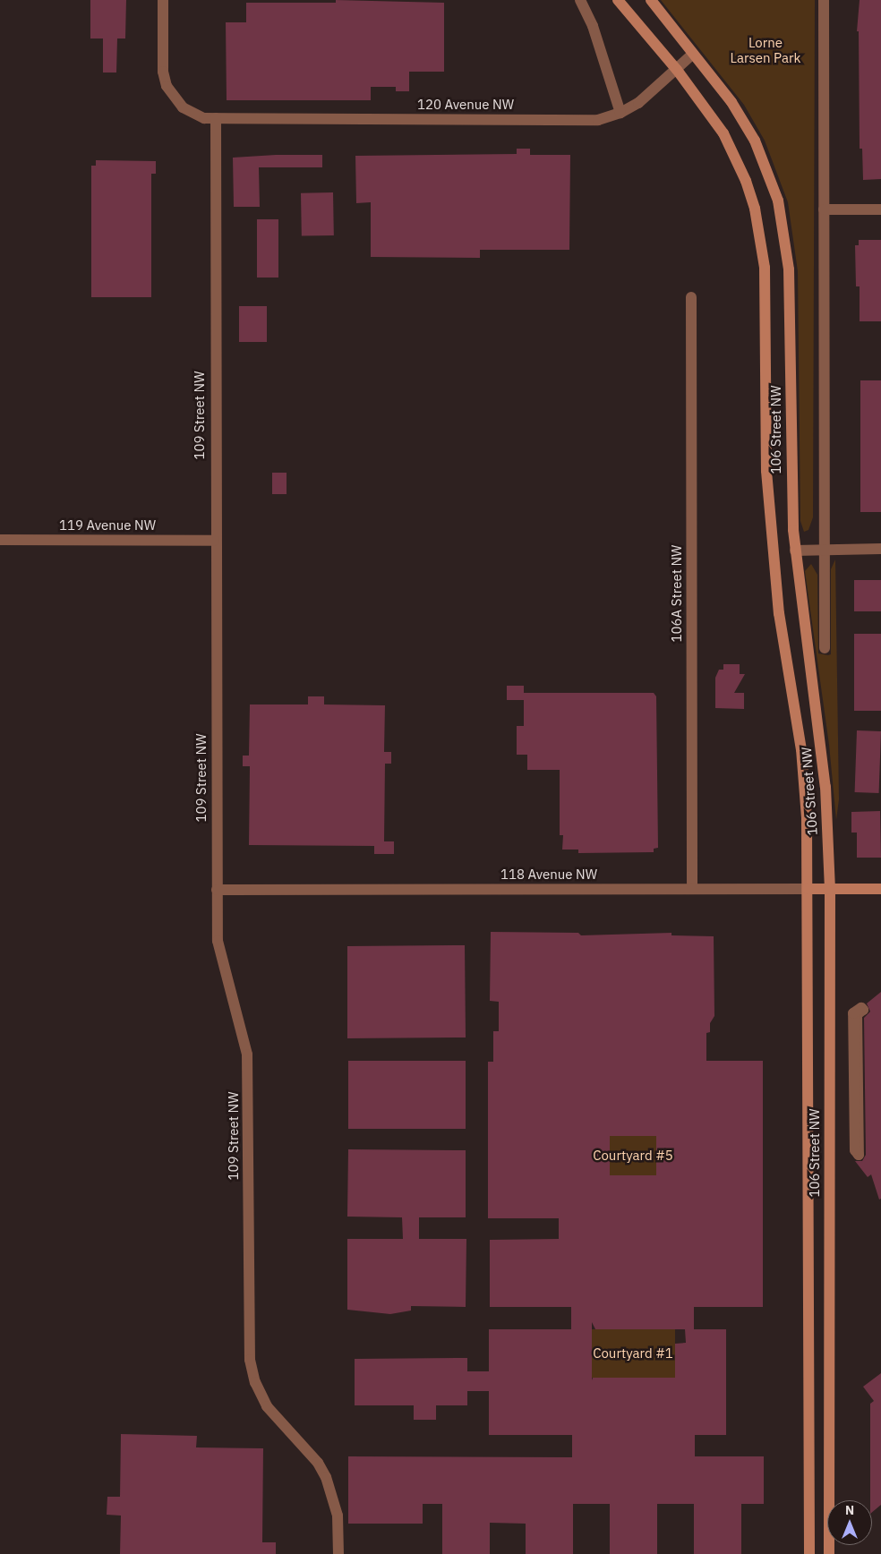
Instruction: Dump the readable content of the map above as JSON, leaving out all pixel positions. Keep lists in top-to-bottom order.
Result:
{
  "streets": {
    "main road": ["106 Street NW", "118 Avenue NW"],
    "street": [
      "120 Avenue NW",
      "109 Street NW",
      "119 Avenue NW",
      "106A Street NW"
    ]
  },
  "crossings": [
    ["120 Avenue NW", "109 Street NW"],
    ["120 Avenue NW", "106 Street NW"],
    ["109 Street NW", "119 Avenue NW"],
    ["109 Street NW", "118 Avenue NW"],
    ["106 Street NW", "118 Avenue NW"],
    ["106A Street NW", "118 Avenue NW"]
  ],
  "parks": ["Lorne Larsen Park", "Courtyard #5", "Courtyard #1"],
  "north": "top"
}
